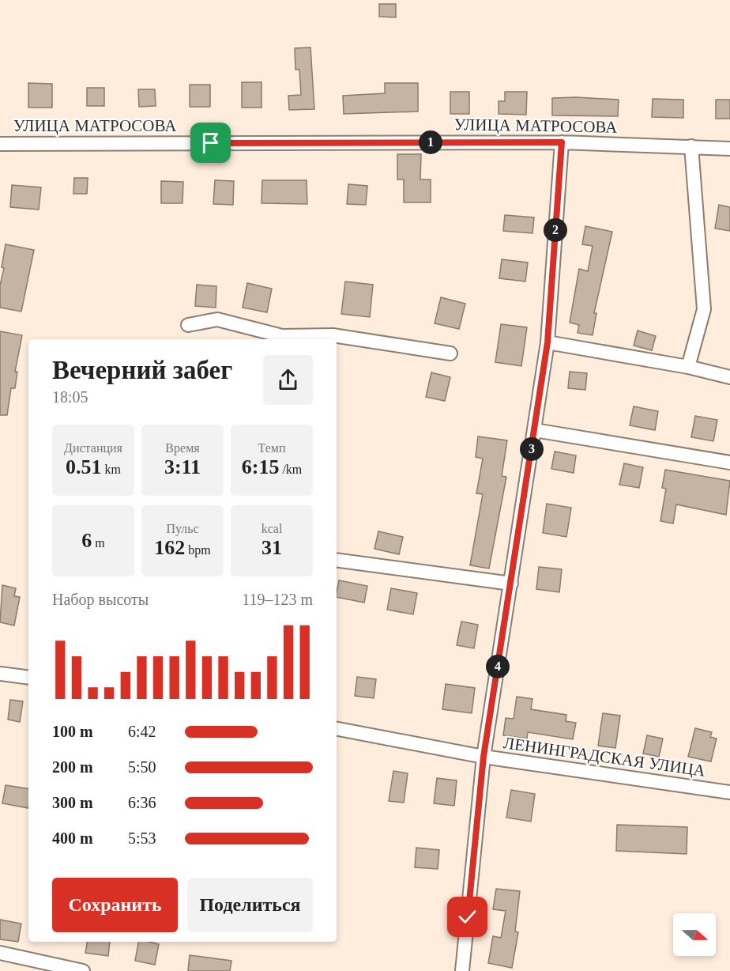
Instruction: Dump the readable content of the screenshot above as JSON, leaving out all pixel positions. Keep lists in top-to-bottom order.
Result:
{
  "streets": {
    "street": ["УЛИЦА МАТРОСОВА", "ЛЕНИНГРАДСКАЯ УЛИЦА"]
  },
  "north": "right",
  "page": {
    "pins": [
      "1",
      "2",
      "3",
      "4"
    ],
    "heading": ["Вечерний забег", "18:05"],
    "stats": [
      ["Дистанция", "0.51 km"],
      ["Время", "3:11"],
      ["Темп", "6:15 /km"],
      ["6 m"],
      ["Пульс", "162 bpm"],
      ["kcal", "31"]
    ],
    "chart": ["Набор высоты", "119–123 m"],
    "list": [
      {
        "name": "100 m",
        "note": "6:42"
      },
      {
        "name": "200 m",
        "note": "5:50"
      },
      {
        "name": "300 m",
        "note": "6:36"
      },
      {
        "name": "400 m",
        "note": "5:53"
      }
    ],
    "buttons": ["Сохранить", "Поделиться"]
  }
}
